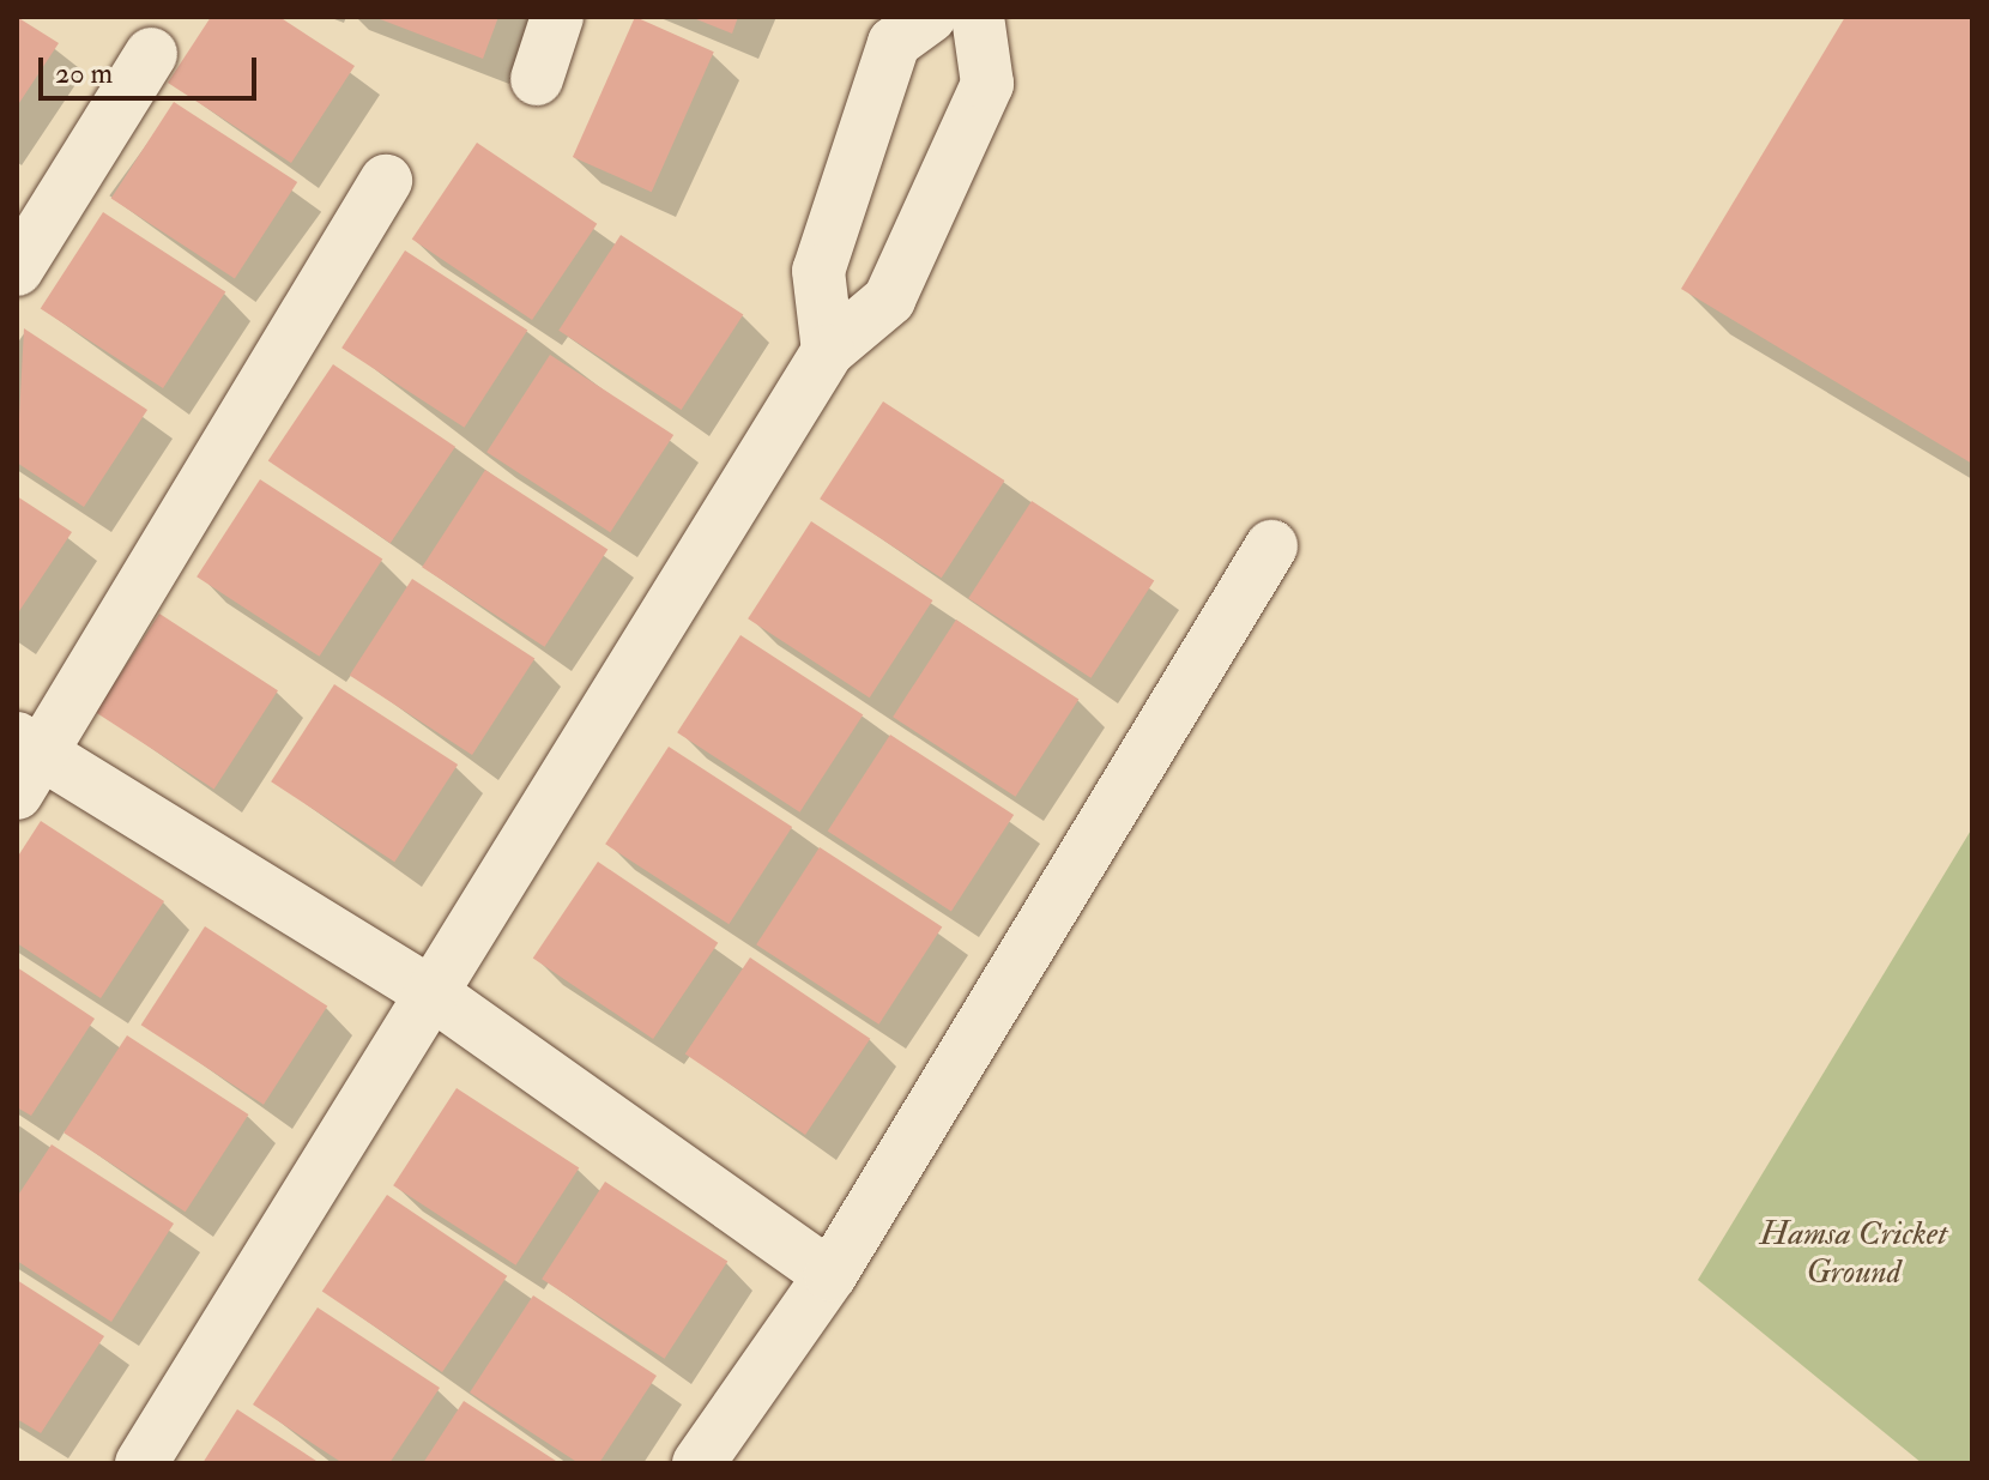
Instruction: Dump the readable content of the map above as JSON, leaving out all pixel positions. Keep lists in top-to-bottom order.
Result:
{
  "parks": ["Hamsa Cricket Ground"],
  "scale_bar": "20 m"
}
